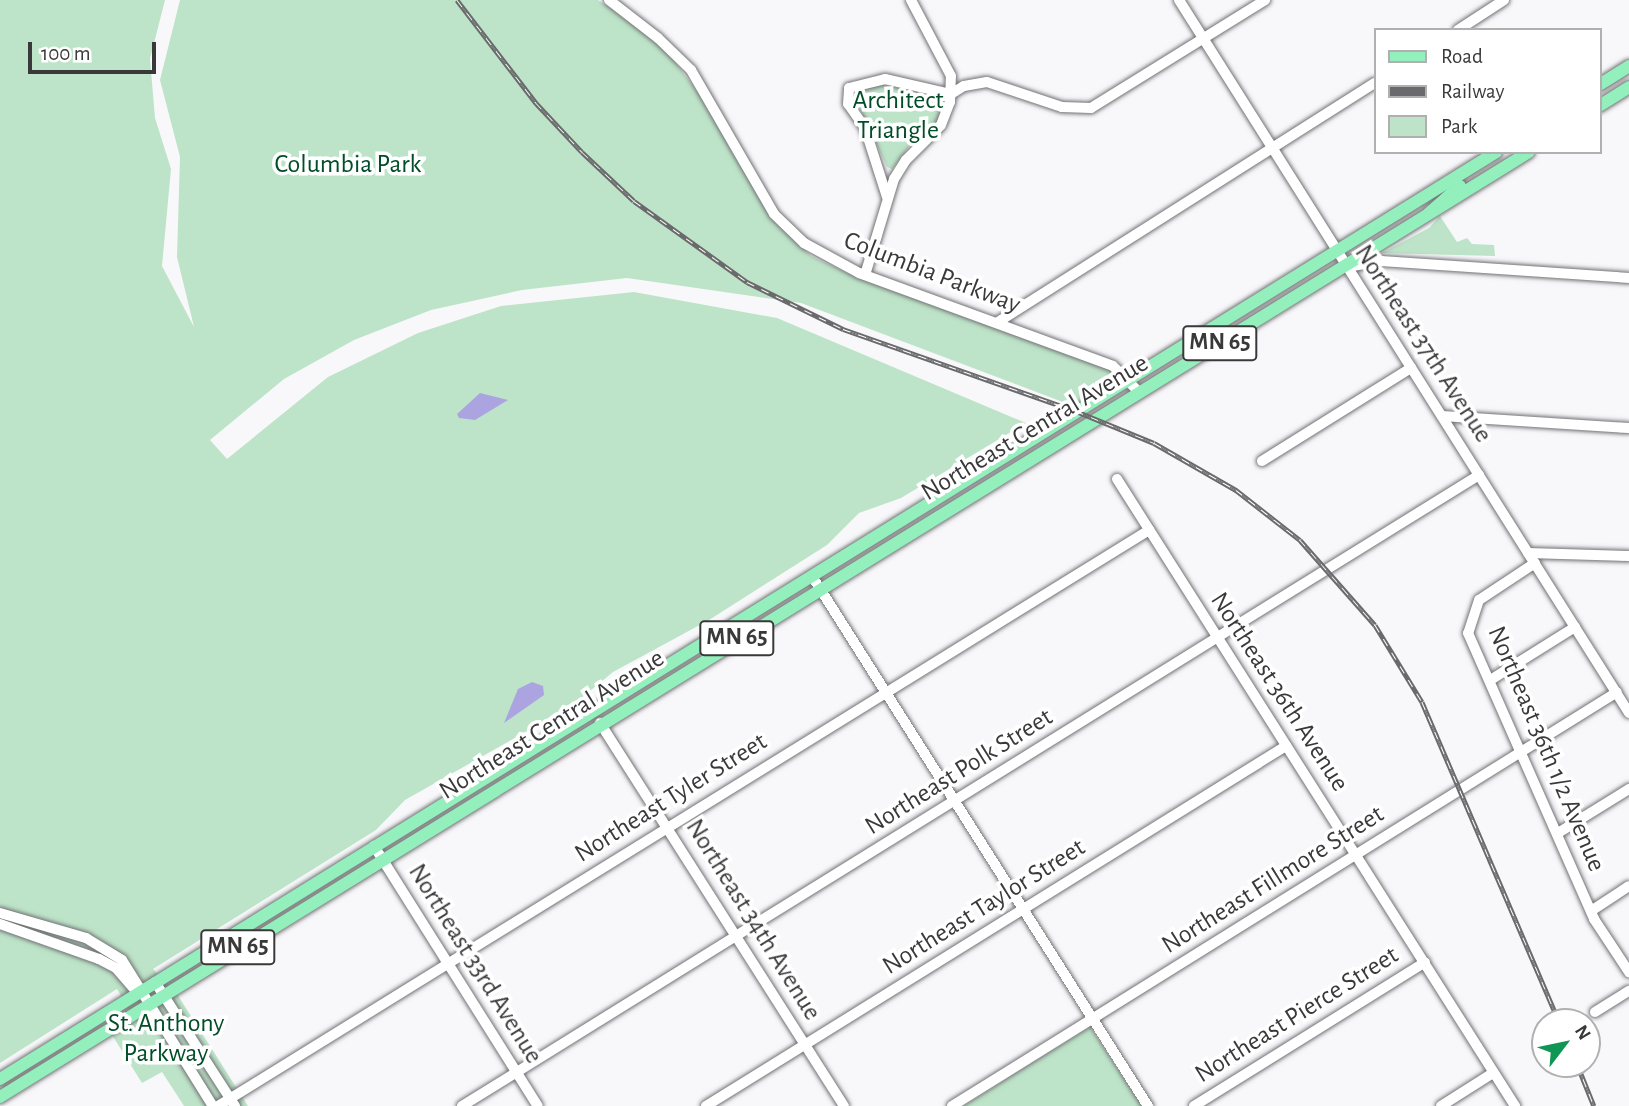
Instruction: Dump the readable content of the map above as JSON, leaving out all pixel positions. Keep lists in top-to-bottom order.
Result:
{
  "streets": {
    "main road": ["MN 65", "Northeast Central Avenue"],
    "street": [
      "Columbia Parkway",
      "Northeast 37th Avenue",
      "Northeast 36th Avenue",
      "Northeast 36th 1/2 Avenue",
      "Northeast Polk Street",
      "Northeast Tyler Street",
      "Northeast Fillmore Street",
      "Northeast Taylor Street",
      "Northeast 34th Avenue",
      "Northeast 33rd Avenue",
      "Northeast Pierce Street"
    ]
  },
  "crossings": [
    ["Columbia Parkway", "Northeast Central Avenue"],
    ["MN 65", "Northeast 37th Avenue"],
    ["MN 65", "Northeast Central Avenue"],
    ["Northeast 37th Avenue", "Northeast Central Avenue"],
    ["Northeast 37th Avenue", "Northeast 36th 1/2 Avenue"],
    ["Northeast 37th Avenue", "Northeast Polk Street"],
    ["Northeast 37th Avenue", "Northeast Fillmore Street"],
    ["Northeast Central Avenue", "Northeast 34th Avenue"],
    ["Northeast Central Avenue", "Northeast 33rd Avenue"],
    ["Northeast 36th Avenue", "Northeast Polk Street"],
    ["Northeast 36th Avenue", "Northeast Tyler Street"],
    ["Northeast 36th Avenue", "Northeast Fillmore Street"],
    ["Northeast 36th Avenue", "Northeast Taylor Street"],
    ["Northeast 36th Avenue", "Northeast Pierce Street"],
    ["Northeast 36th 1/2 Avenue", "Northeast Fillmore Street"],
    ["Northeast Polk Street", "Northeast 34th Avenue"],
    ["Northeast Polk Street", "Northeast 33rd Avenue"],
    ["Northeast Tyler Street", "Northeast 34th Avenue"],
    ["Northeast Tyler Street", "Northeast 33rd Avenue"],
    ["Northeast Taylor Street", "Northeast 34th Avenue"]
  ],
  "parks": ["Architect Triangle", "Columbia Park", "St. Anthony Parkway"],
  "legend": ["Road", "Railway", "Park"],
  "scale_bar": "100 m",
  "north": "top right"
}
